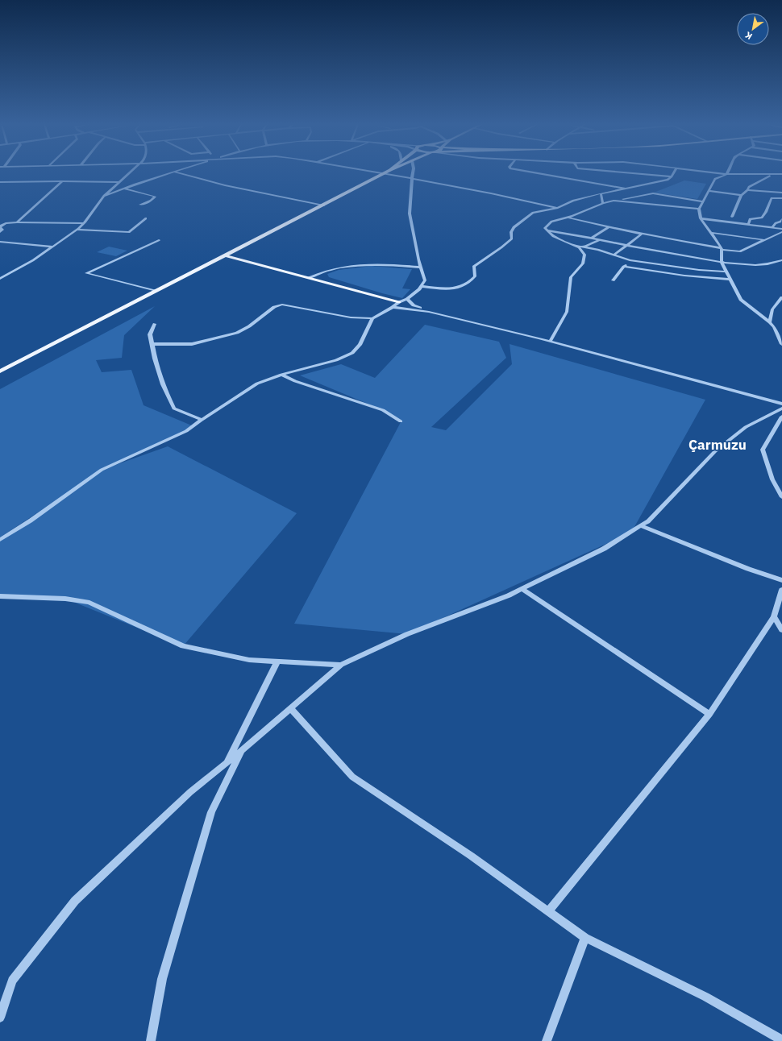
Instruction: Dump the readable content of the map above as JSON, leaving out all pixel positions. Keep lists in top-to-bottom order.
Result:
{
  "districts": ["Çarmuzu"],
  "north": "bottom left"
}
